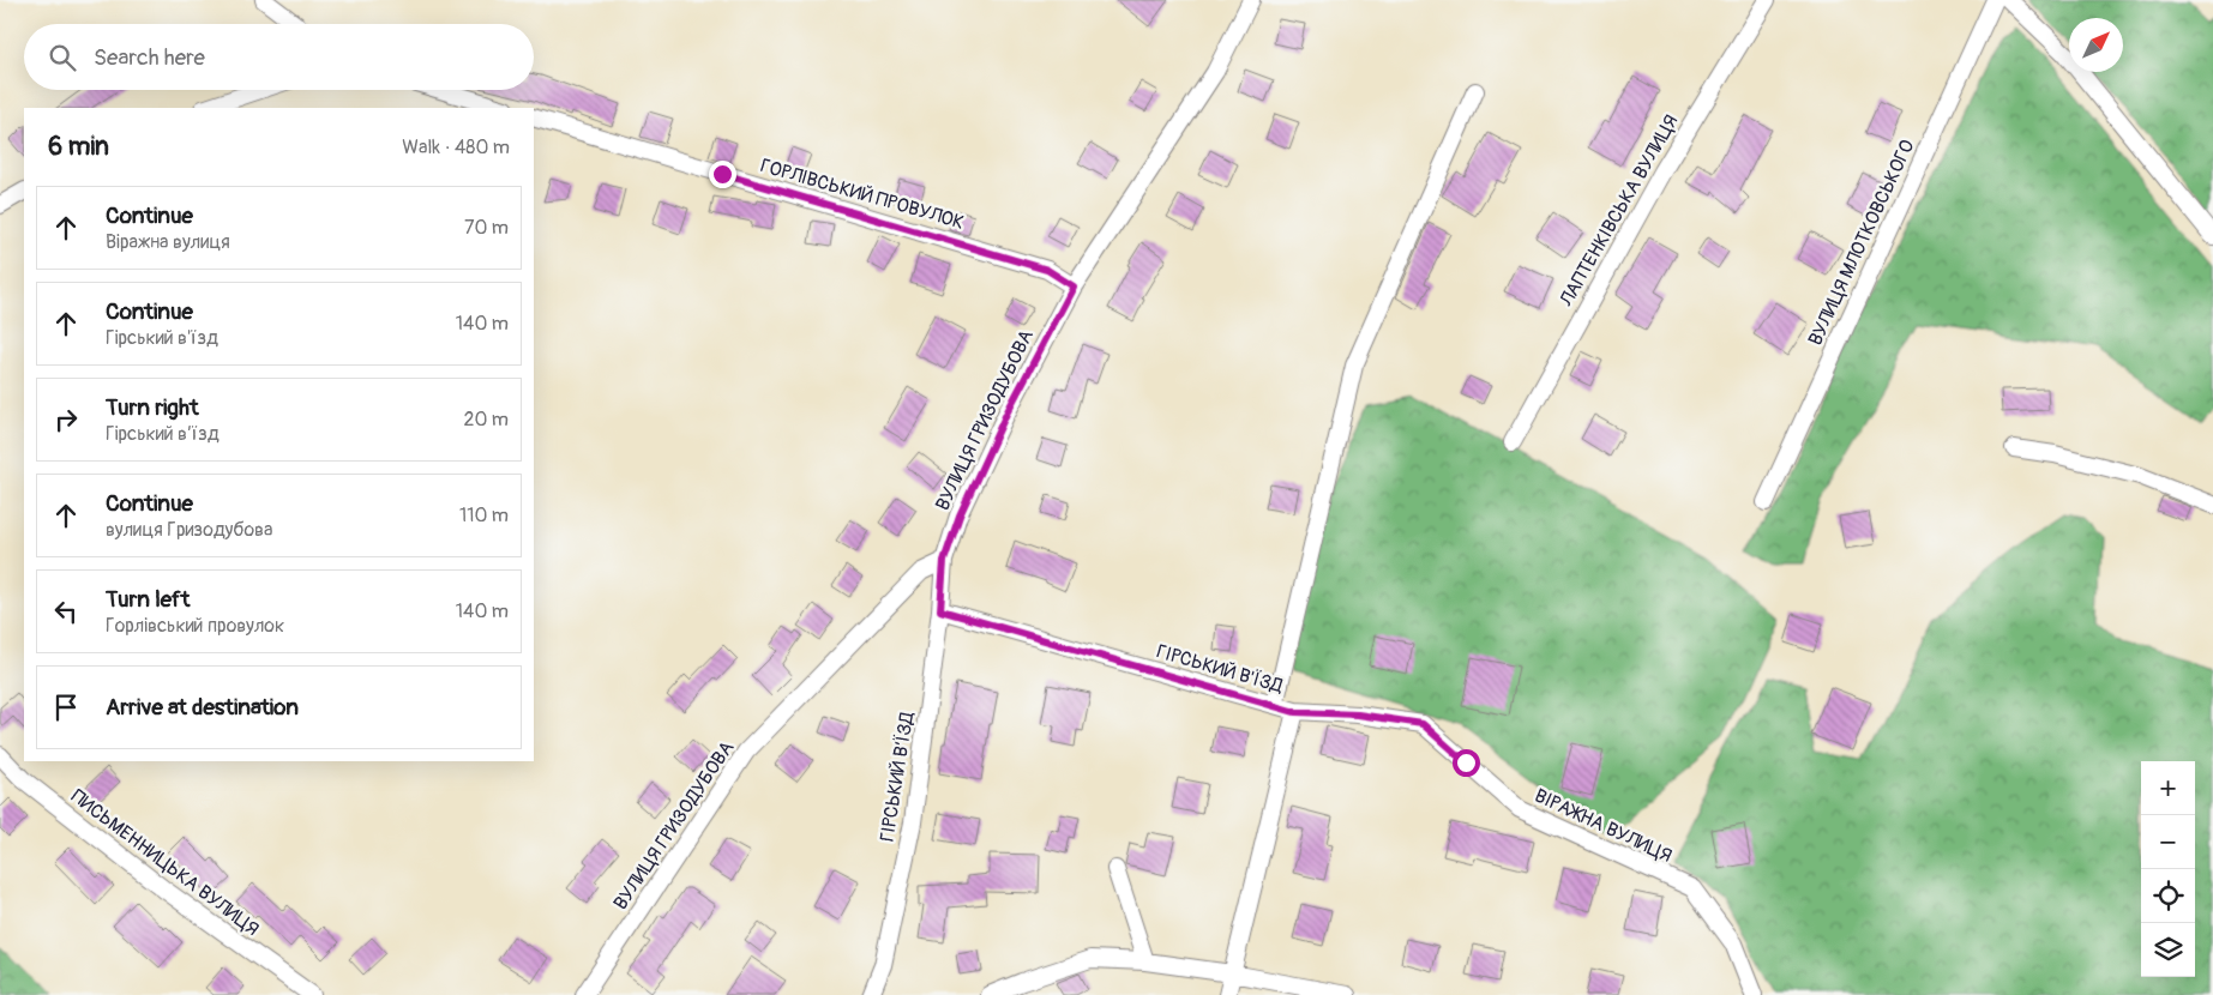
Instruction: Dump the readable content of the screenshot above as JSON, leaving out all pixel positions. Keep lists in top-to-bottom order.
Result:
{
  "streets": {
    "street": [
      "ГОРЛІВСЬКИЙ ПРОВУЛОК",
      "ЛАПТЕНКІВСЬКА ВУЛИЦЯ",
      "ВУЛИЦЯ МЛОТКОВСЬКОГО",
      "ВУЛИЦЯ ГРИЗОДУБОВА",
      "ГІРСЬКИЙ В'ЇЗД",
      "ГІРСЬКИЙ В’ЇЗД",
      "ВІРАЖНА ВУЛИЦЯ",
      "ПИСЬМЕННИЦЬКА ВУЛИЦЯ"
    ]
  },
  "crossings": [
    ["ГОРЛІВСЬКИЙ ПРОВУЛОК", "ВУЛИЦЯ ГРИЗОДУБОВА"],
    ["ВУЛИЦЯ ГРИЗОДУБОВА", "ГІРСЬКИЙ В’ЇЗД"],
    ["ГІРСЬКИЙ В'ЇЗД", "ГІРСЬКИЙ В’ЇЗД"],
    ["ГІРСЬКИЙ В'ЇЗД", "ВІРАЖНА ВУЛИЦЯ"]
  ],
  "north": "top right",
  "page": {
    "search": "Search here",
    "heading": ["6 min", "Walk · 480 m"],
    "list": [
      ["Continue", "Віражна вулиця", "70 m"],
      ["Continue", "Гірський в'їзд", "140 m"],
      ["Turn right", "Гірський в’їзд", "20 m"],
      ["Continue", "вулиця Гризодубова", "110 m"],
      ["Turn left", "Горлівський провулок", "140 m"],
      "Arrive at destination"
    ],
    "map_buttons": ["+", "−"]
  }
}
